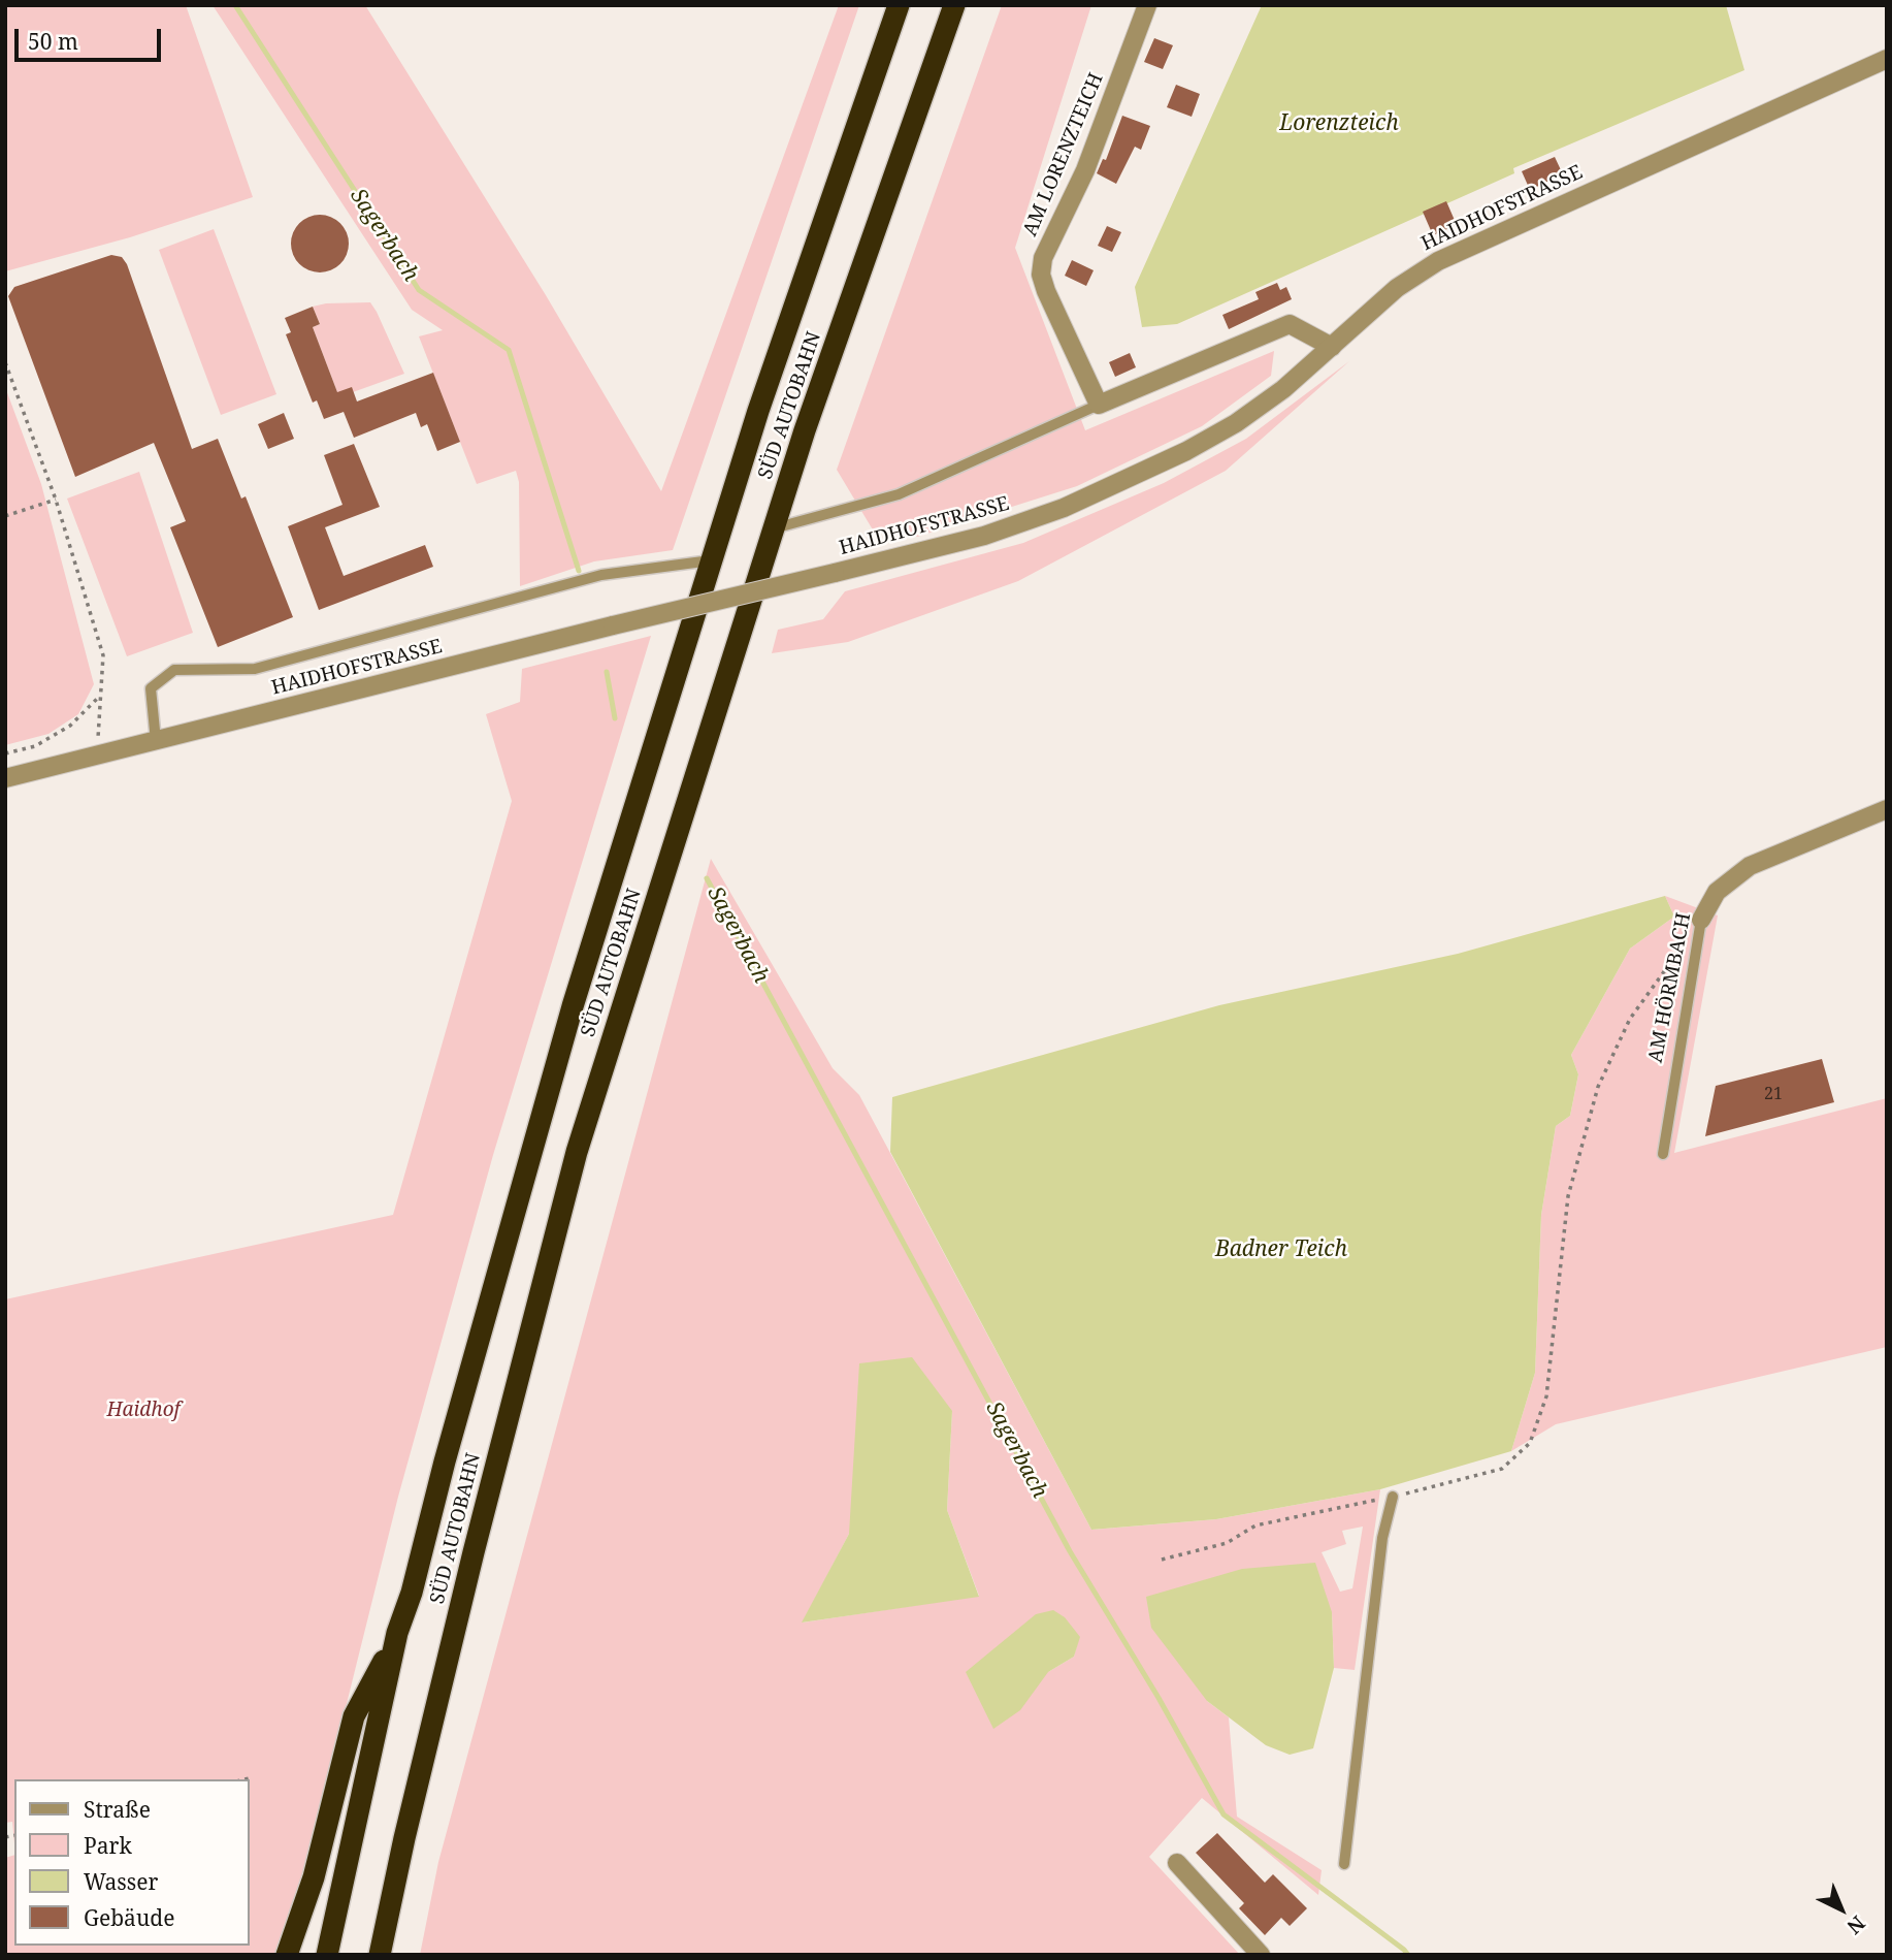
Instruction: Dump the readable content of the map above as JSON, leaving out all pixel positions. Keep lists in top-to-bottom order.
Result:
{
  "streets": {
    "highway": ["SÜD AUTOBAHN"],
    "street": ["AM LORENZTEICH", "HAIDHOFSTRASSE", "AM HÖRMBACH"]
  },
  "water": ["Lorenzteich", "Sagerbach", "Badner Teich"],
  "parks": ["Haidhof"],
  "house_numbers": ["21"],
  "legend": [
    "Straße",
    "Park",
    "Wasser",
    "Gebäude"
  ],
  "scale_bar": "50 m",
  "north": "bottom right"
}
